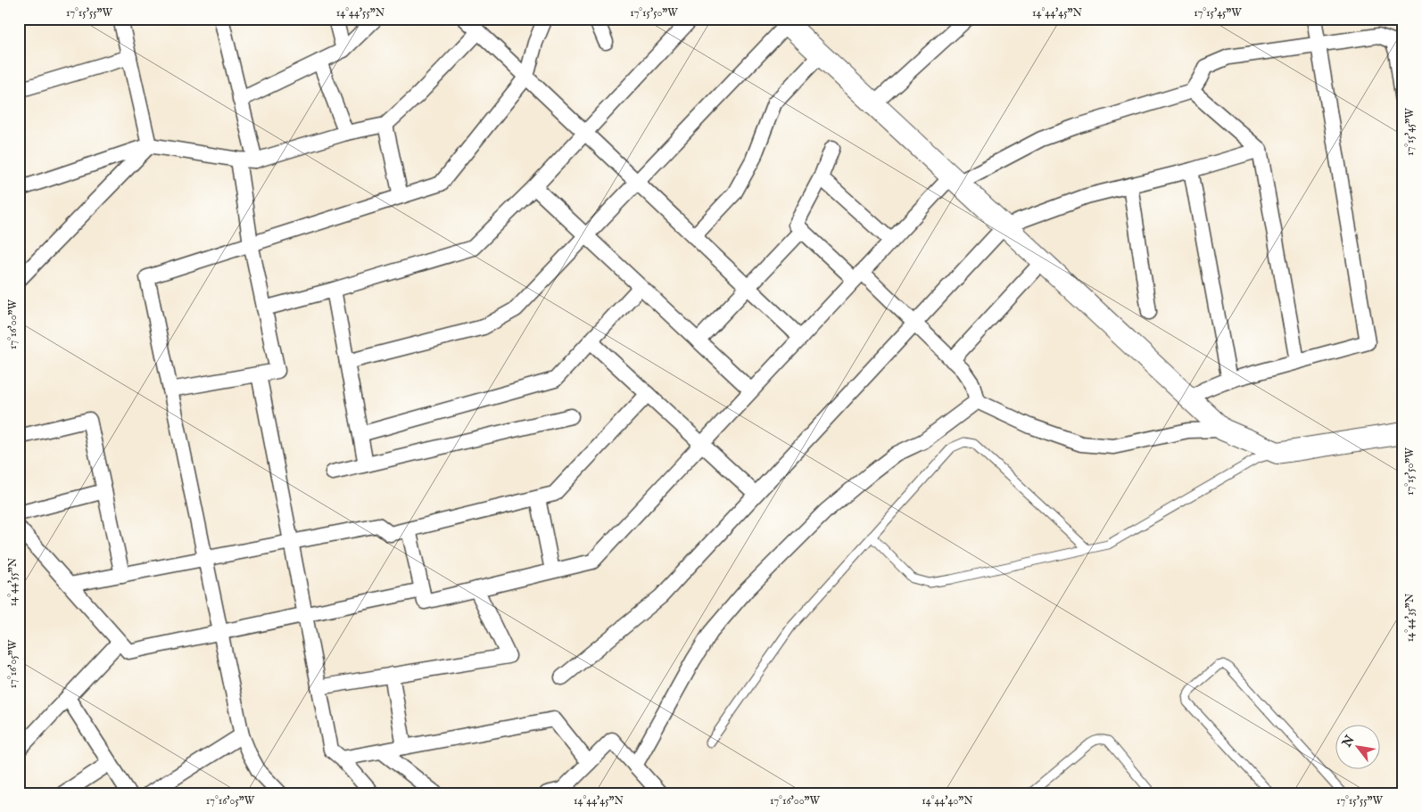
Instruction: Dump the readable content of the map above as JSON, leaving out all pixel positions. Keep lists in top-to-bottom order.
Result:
{
  "north": "top left",
  "coordinates": [
    "17°15'55\"W",
    "14°44'55\"N",
    "17°15'50\"W",
    "14°44'45\"N",
    "17°15'45\"W",
    "17°16'00\"W",
    "14°44'35\"N",
    "17°16'05\"W",
    "14°44'40\"N"
  ]
}
